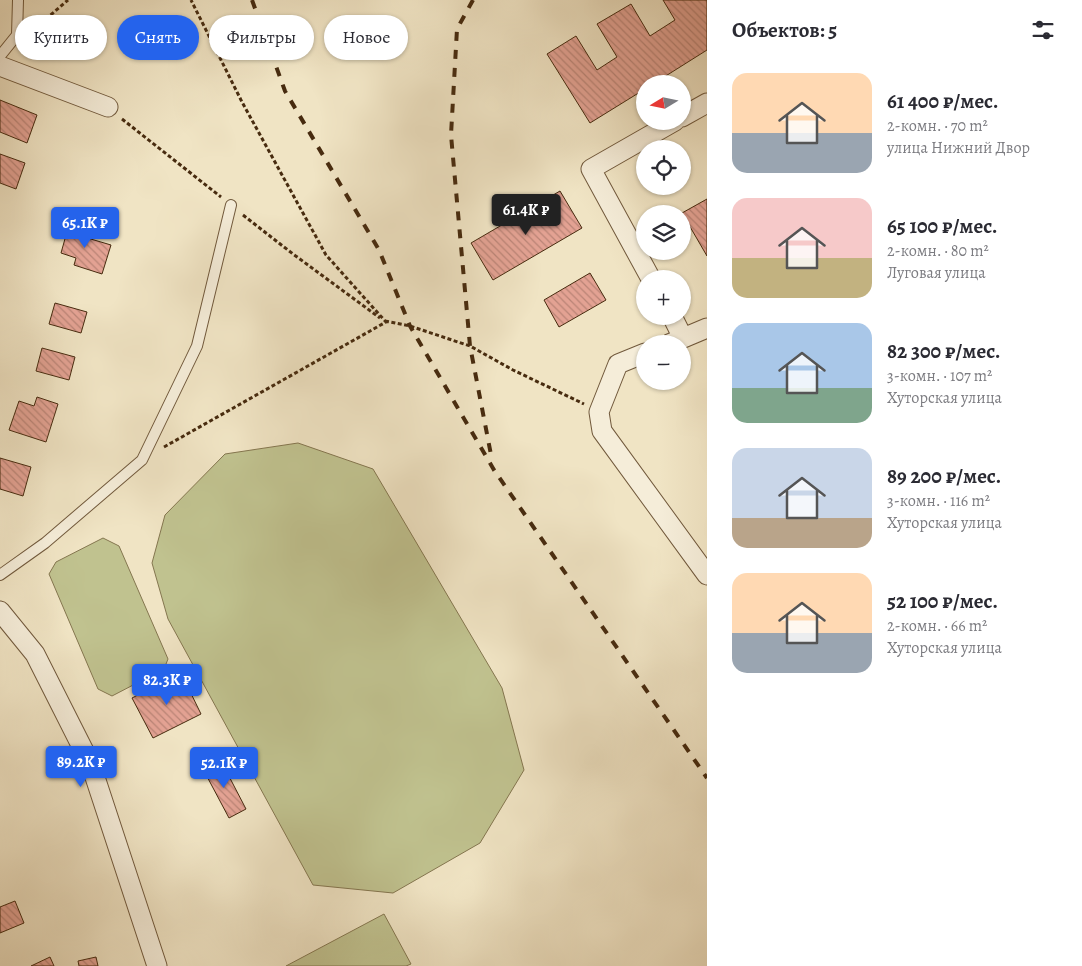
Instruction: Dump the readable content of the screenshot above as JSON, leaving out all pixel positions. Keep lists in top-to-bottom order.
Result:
{
  "north": "left",
  "page": {
    "heading": "Объектов: 5",
    "chip": [
      "Купить",
      "Снять",
      "Фильтры",
      "Новое"
    ],
    "list": [
      {
        "name": "61 400 ₽/мес.",
        "note": "2-комн. · 70 m² · улица Нижний Двор"
      },
      {
        "name": "65 100 ₽/мес.",
        "note": "2-комн. · 80 m² · Луговая улица"
      },
      {
        "name": "82 300 ₽/мес.",
        "note": "3-комн. · 107 m² · Хуторская улица"
      },
      {
        "name": "89 200 ₽/мес.",
        "note": "3-комн. · 116 m² · Хуторская улица"
      },
      {
        "name": "52 100 ₽/мес.",
        "note": "2-комн. · 66 m² · Хуторская улица"
      }
    ],
    "map_buttons": ["+", "−"],
    "price": [
      "61.4K ₽",
      "65.1K ₽",
      "82.3K ₽",
      "89.2K ₽",
      "52.1K ₽"
    ]
  }
}
